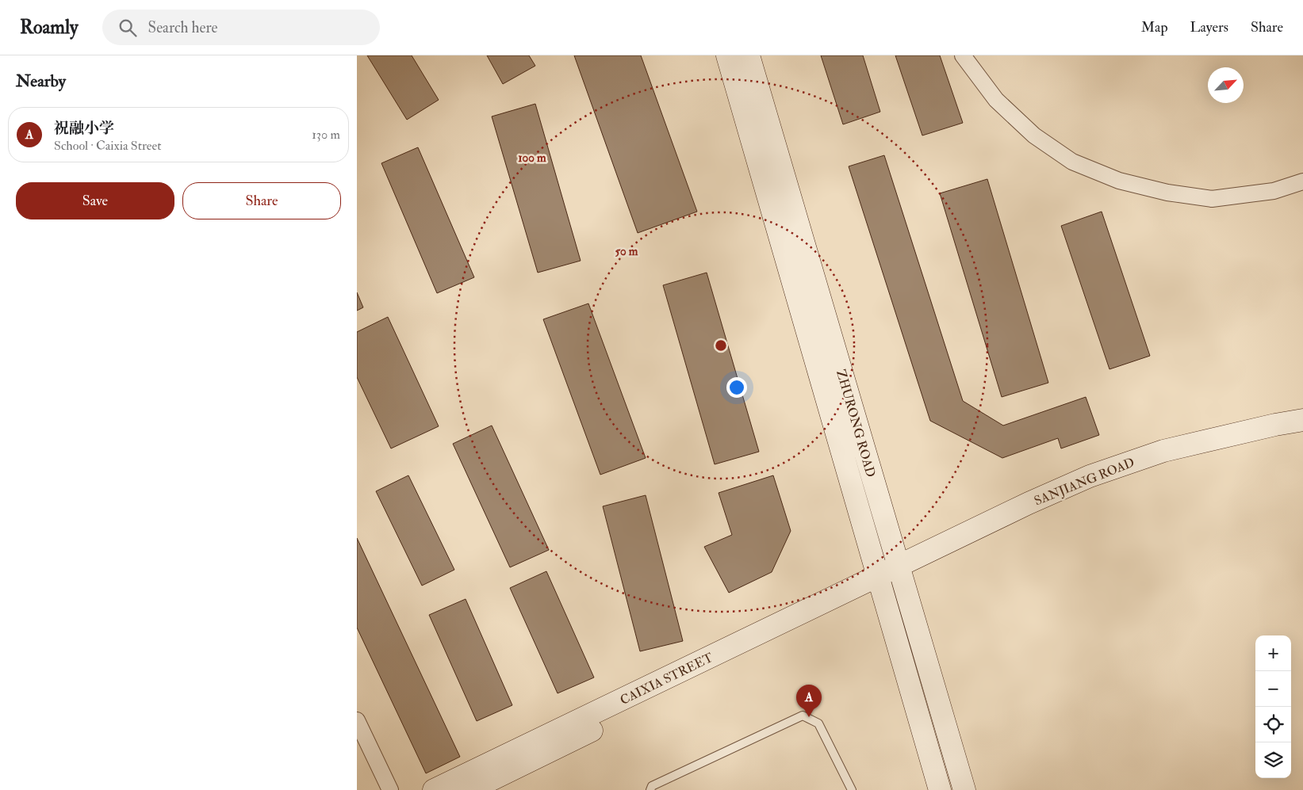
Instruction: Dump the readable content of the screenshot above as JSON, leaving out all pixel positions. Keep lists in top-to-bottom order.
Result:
{
  "streets": {
    "main road": ["ZHURONG ROAD", "SANJIANG ROAD", "CAIXIA STREET"]
  },
  "crossings": [
    ["ZHURONG ROAD", "SANJIANG ROAD"],
    ["ZHURONG ROAD", "CAIXIA STREET"],
    ["SANJIANG ROAD", "CAIXIA STREET"]
  ],
  "north": "top right",
  "page": {
    "header": "Roamly",
    "search": "Search here",
    "nav": ["Map", "Layers", "Share"],
    "heading": "Nearby",
    "list": [
      {
        "mark": "A",
        "name": "祝融小学",
        "note": "School · Caixia Street",
        "value": "130 m"
      }
    ],
    "buttons": ["Save", "Share"],
    "map_buttons": ["+", "−"],
    "pins": "A"
  },
  "rings": ["100 m", "50 m"]
}
